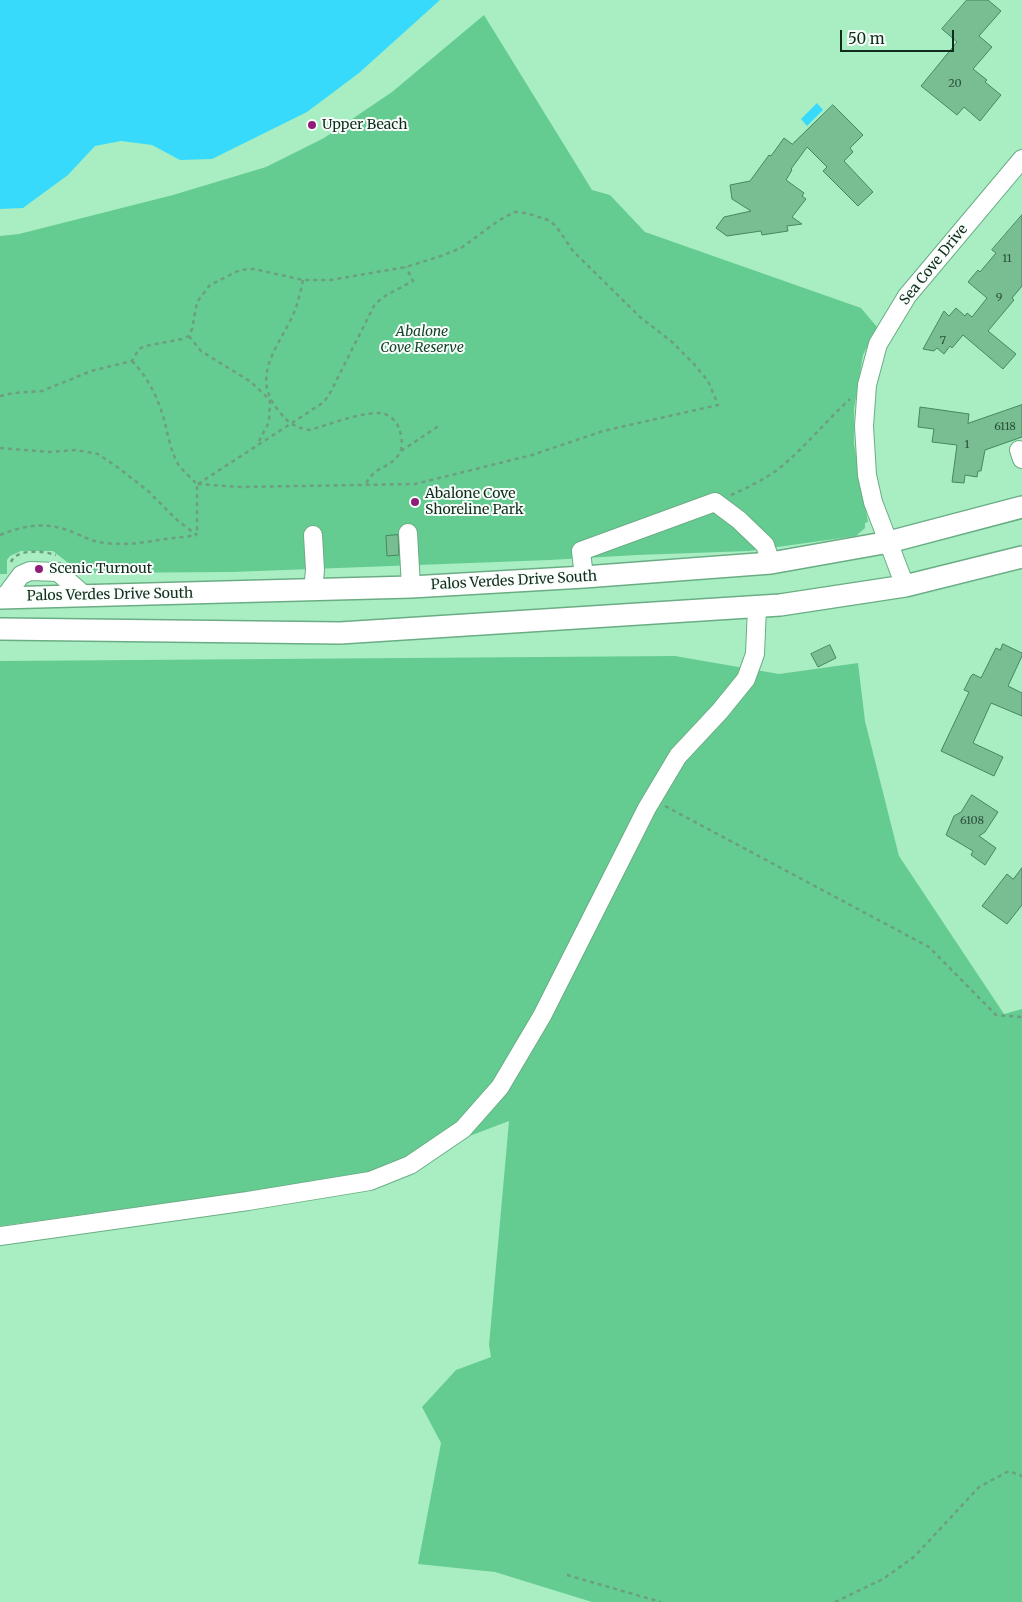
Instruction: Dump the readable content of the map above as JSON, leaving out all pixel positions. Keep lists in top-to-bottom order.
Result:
{
  "streets": {
    "main road": ["Palos Verdes Drive South"],
    "street": ["Sea Cove Drive"]
  },
  "crossings": [
    ["Sea Cove Drive", "Palos Verdes Drive South"]
  ],
  "parks": ["Abalone Cove Reserve"],
  "places": ["Upper Beach", "Abalone Cove Shoreline Park", "Scenic Turnout"],
  "house_numbers": [
    "20",
    "11",
    "9",
    "7",
    "6118",
    "1",
    "6108"
  ],
  "scale_bar": "50 m"
}
